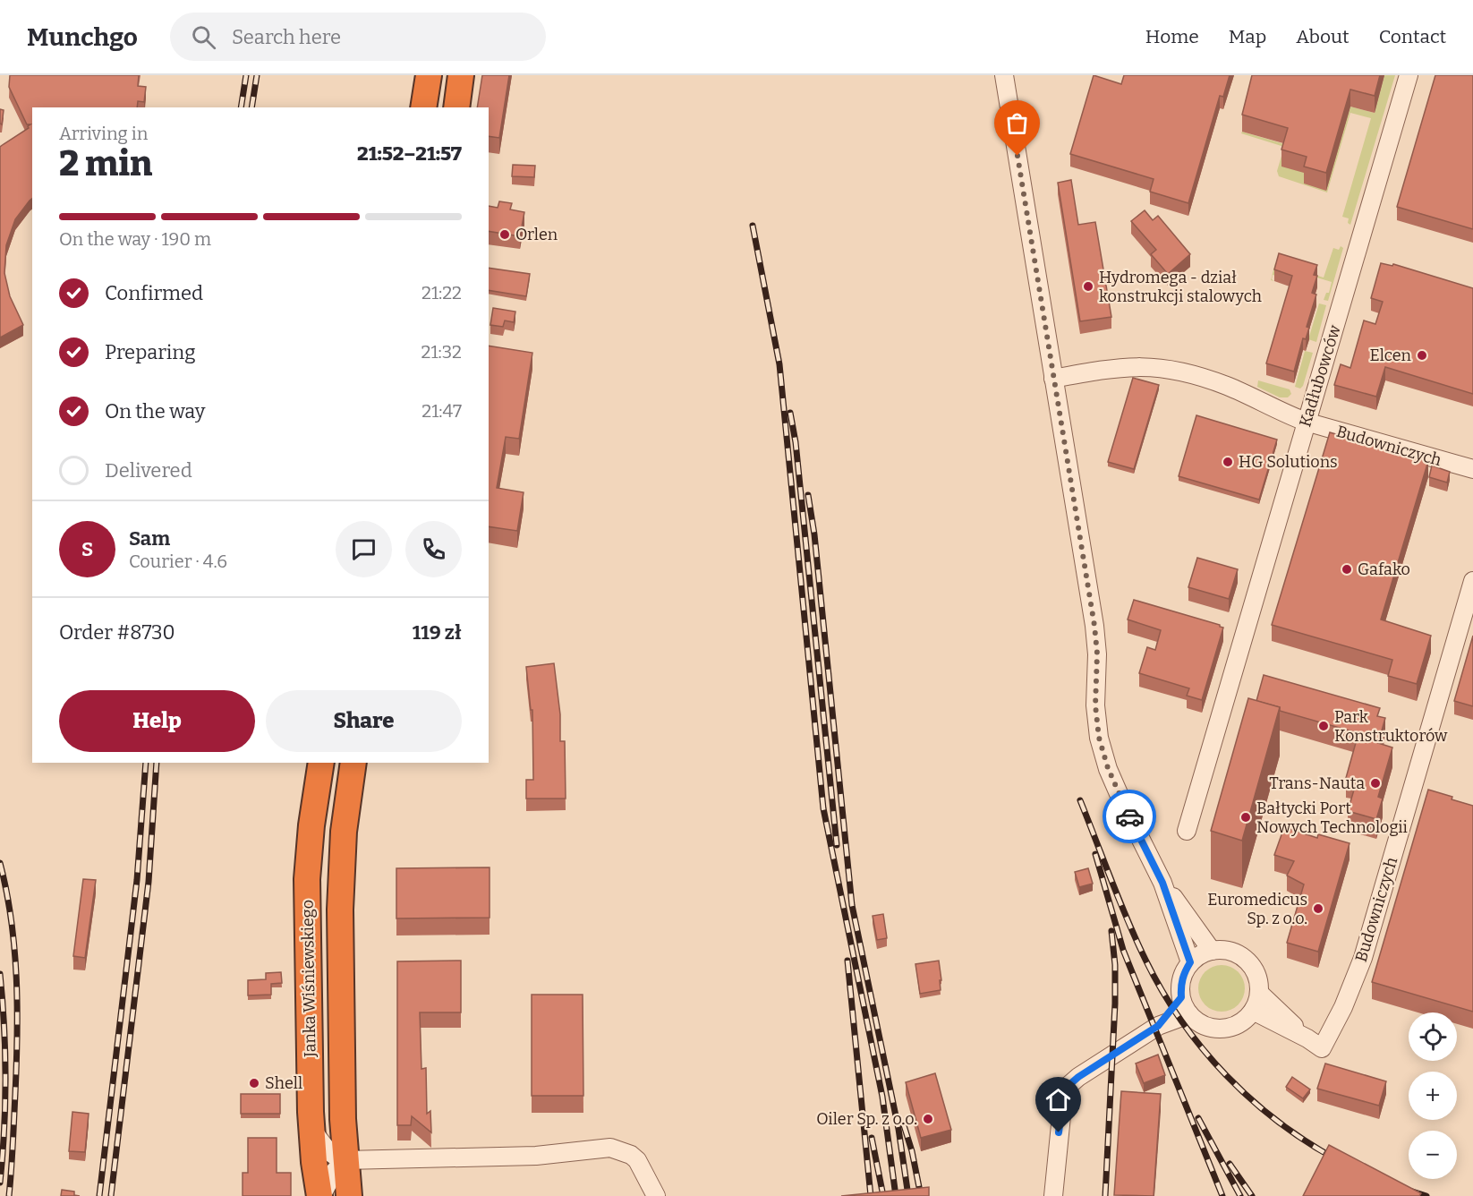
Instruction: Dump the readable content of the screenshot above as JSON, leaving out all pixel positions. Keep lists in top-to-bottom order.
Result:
{
  "streets": {
    "highway": ["Janka Wiśniewskiego"],
    "street": ["Kadłubowców", "Budowniczych"]
  },
  "crossings": [
    ["Kadłubowców", "Budowniczych"]
  ],
  "places": [
    "Orlen",
    "Hydromega - dział konstrukcji stalowych",
    "Elcen",
    "HG Solutions",
    "Gafako",
    "Park Konstruktorów",
    "Trans-Nauta",
    "Bałtycki Port Nowych Technologii",
    "Euromedicus Sp. z o.o.",
    "Shell",
    "Oiler Sp. z o.o."
  ],
  "page": {
    "header": "Munchgo",
    "search": "Search here",
    "nav": [
      "Home",
      "Map",
      "About",
      "Contact"
    ],
    "heading": ["2 min", "Arriving in", "21:52–21:57"],
    "panel": [
      "Sam",
      "Courier · 4.6",
      "Order #8730",
      "119 zł"
    ],
    "bar": "On the way · 190 m",
    "list": [
      ["Confirmed", "21:22"],
      ["Preparing", "21:32"],
      ["On the way", "21:47"],
      "Delivered"
    ],
    "round": "S",
    "buttons": ["Help", "Share"],
    "map_buttons": ["+", "−"]
  }
}
